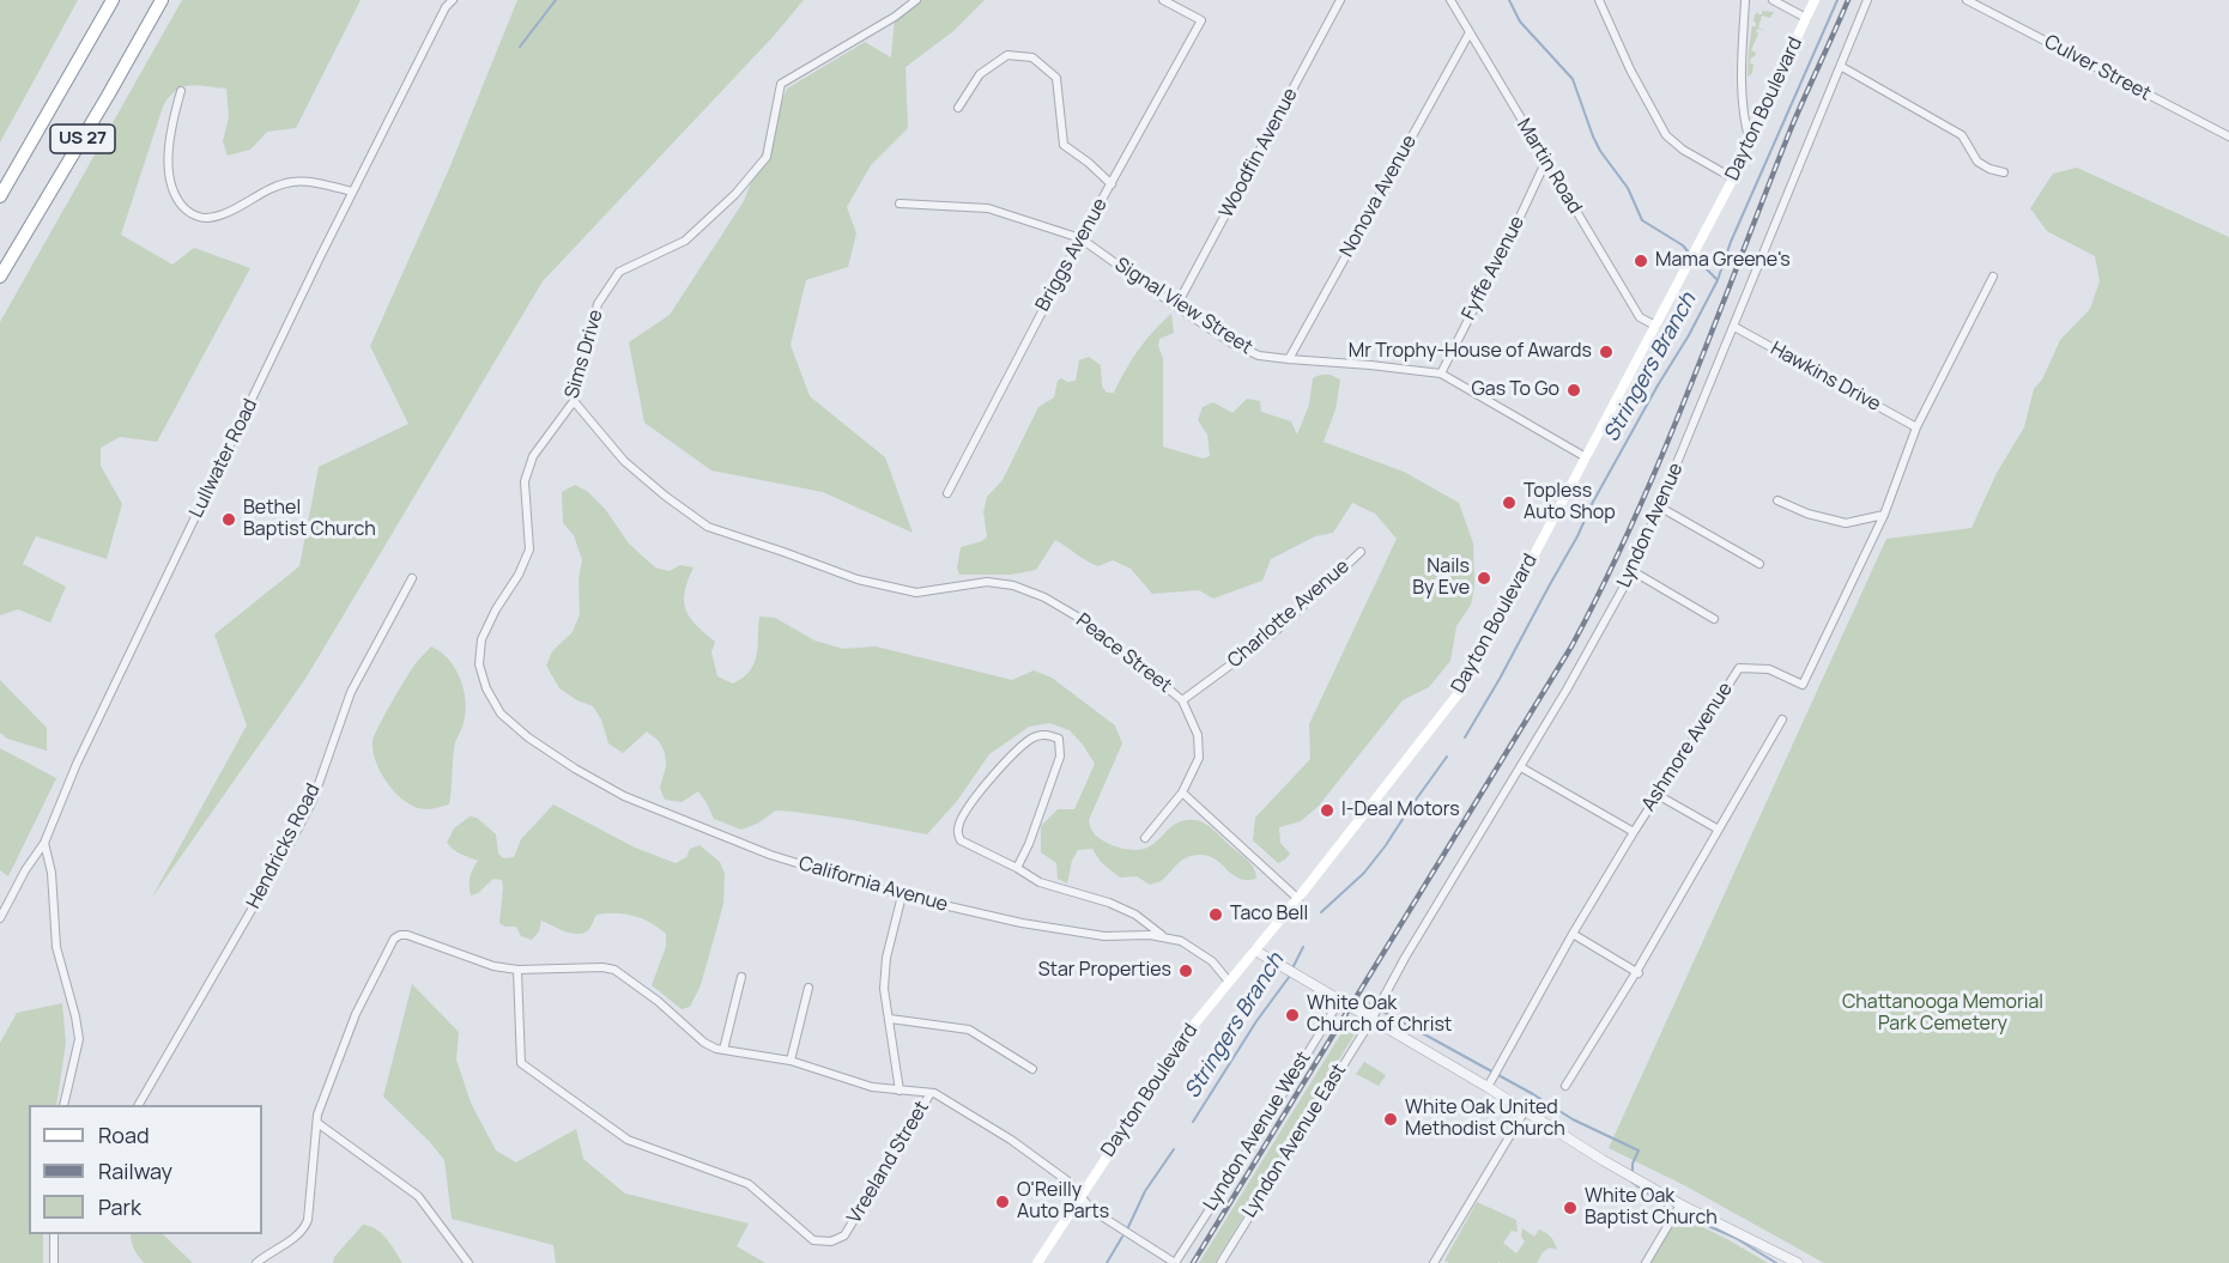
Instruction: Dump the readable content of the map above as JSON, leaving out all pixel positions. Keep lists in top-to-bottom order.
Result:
{
  "streets": {
    "highway": ["US 27"],
    "main road": ["Dayton Boulevard"],
    "street": [
      "Culver Street",
      "Woodfin Avenue",
      "Martin Road",
      "Nonova Avenue",
      "Briggs Avenue",
      "Fyffe Avenue",
      "Signal View Street",
      "Sims Drive",
      "Hawkins Drive",
      "Lullwater Road",
      "Lyndon Avenue",
      "Charlotte Avenue",
      "Peace Street",
      "Ashmore Avenue",
      "Hendricks Road",
      "California Avenue",
      "Lyndon Avenue West",
      "Lyndon Avenue East",
      "Vreeland Street"
    ]
  },
  "crossings": [
    ["Dayton Boulevard", "Martin Road"],
    ["Dayton Boulevard", "Signal View Street"],
    ["Dayton Boulevard", "California Avenue"],
    ["Woodfin Avenue", "Signal View Street"],
    ["Martin Road", "Nonova Avenue"],
    ["Martin Road", "Fyffe Avenue"],
    ["Nonova Avenue", "Signal View Street"],
    ["Briggs Avenue", "Signal View Street"],
    ["Fyffe Avenue", "Signal View Street"],
    ["Sims Drive", "Peace Street"],
    ["Sims Drive", "California Avenue"],
    ["Hawkins Drive", "Lyndon Avenue"],
    ["Hawkins Drive", "Ashmore Avenue"],
    ["Lyndon Avenue", "Lyndon Avenue East"],
    ["Charlotte Avenue", "Peace Street"]
  ],
  "water": ["Stringers Branch"],
  "parks": ["Chattanooga Memorial Park Cemetery"],
  "places": [
    "Mama Greene's",
    "Mr Trophy-House of Awards",
    "Gas To Go",
    "Topless Auto Shop",
    "Bethel Baptist Church",
    "Nails By Eve",
    "I-Deal Motors",
    "Taco Bell",
    "Star Properties",
    "White Oak Church of Christ",
    "White Oak United Methodist Church",
    "O'Reilly Auto Parts",
    "White Oak Baptist Church"
  ],
  "legend": ["Road", "Railway", "Park"]
}
